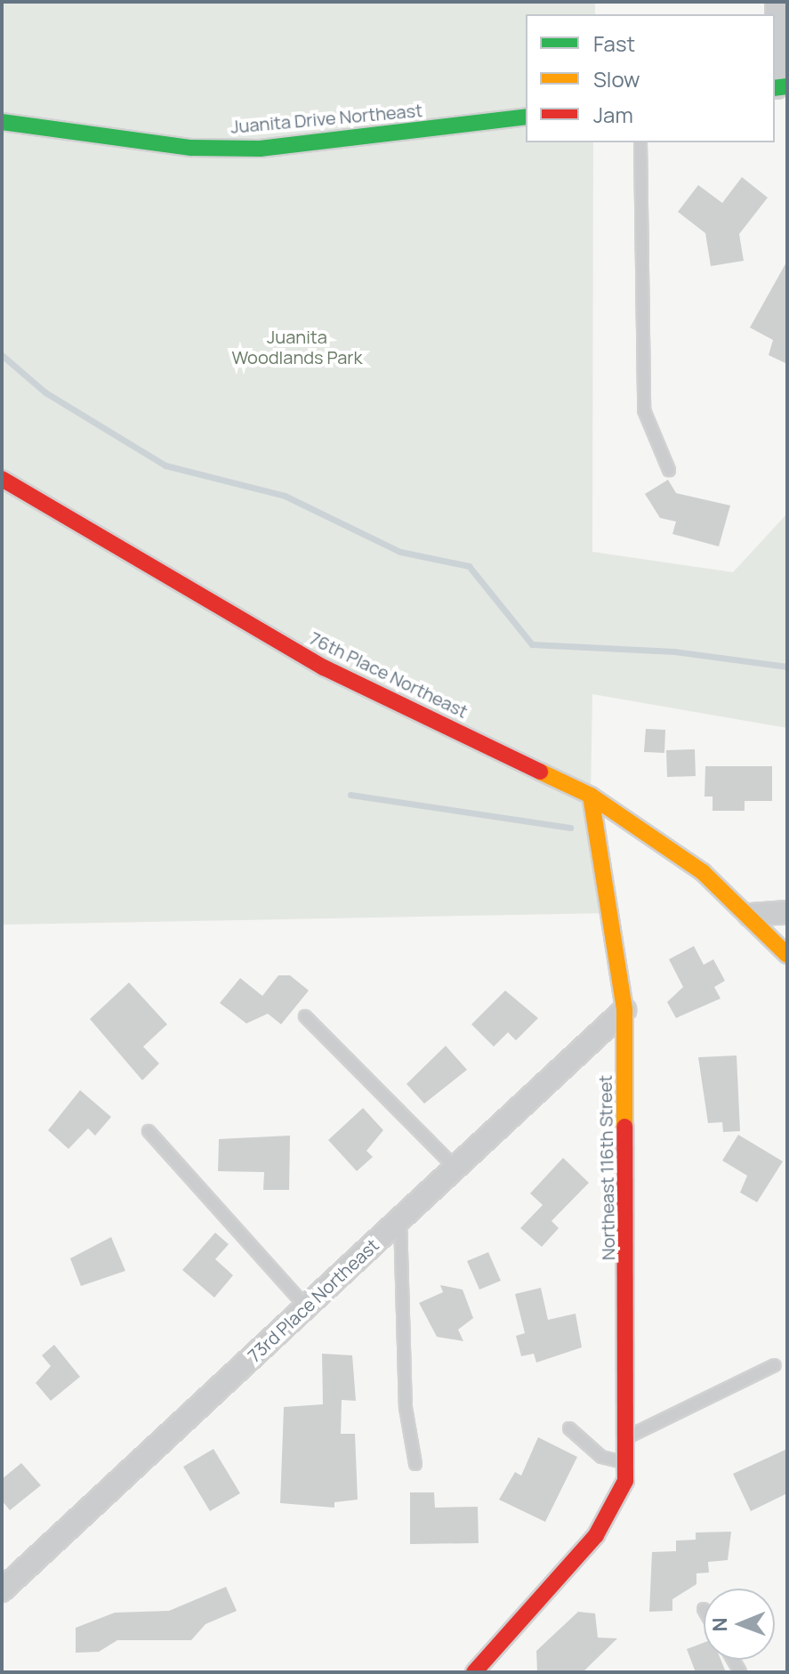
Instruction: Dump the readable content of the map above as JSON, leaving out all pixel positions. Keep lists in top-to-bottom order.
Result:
{
  "streets": {
    "street": [
      "Juanita Drive Northeast",
      "76th Place Northeast",
      "Northeast 116th Street",
      "73rd Place Northeast"
    ]
  },
  "crossings": [
    ["76th Place Northeast", "Northeast 116th Street"],
    ["Northeast 116th Street", "73rd Place Northeast"]
  ],
  "parks": ["Juanita Woodlands Park"],
  "legend": ["Fast", "Slow", "Jam"],
  "north": "left"
}
